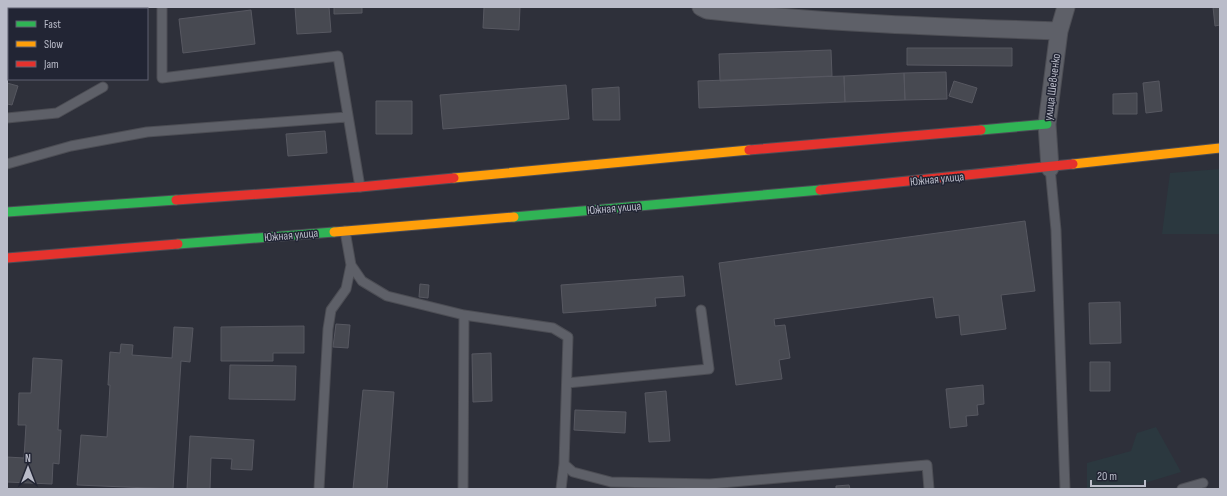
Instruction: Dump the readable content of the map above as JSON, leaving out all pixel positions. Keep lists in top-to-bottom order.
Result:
{
  "streets": {
    "main road": ["Южная улица"],
    "street": ["улица Шевченко"]
  },
  "crossings": [
    ["улица Шевченко", "Южная улица"]
  ],
  "legend": ["Fast", "Slow", "Jam"],
  "scale_bar": "20 m",
  "north": "top"
}
